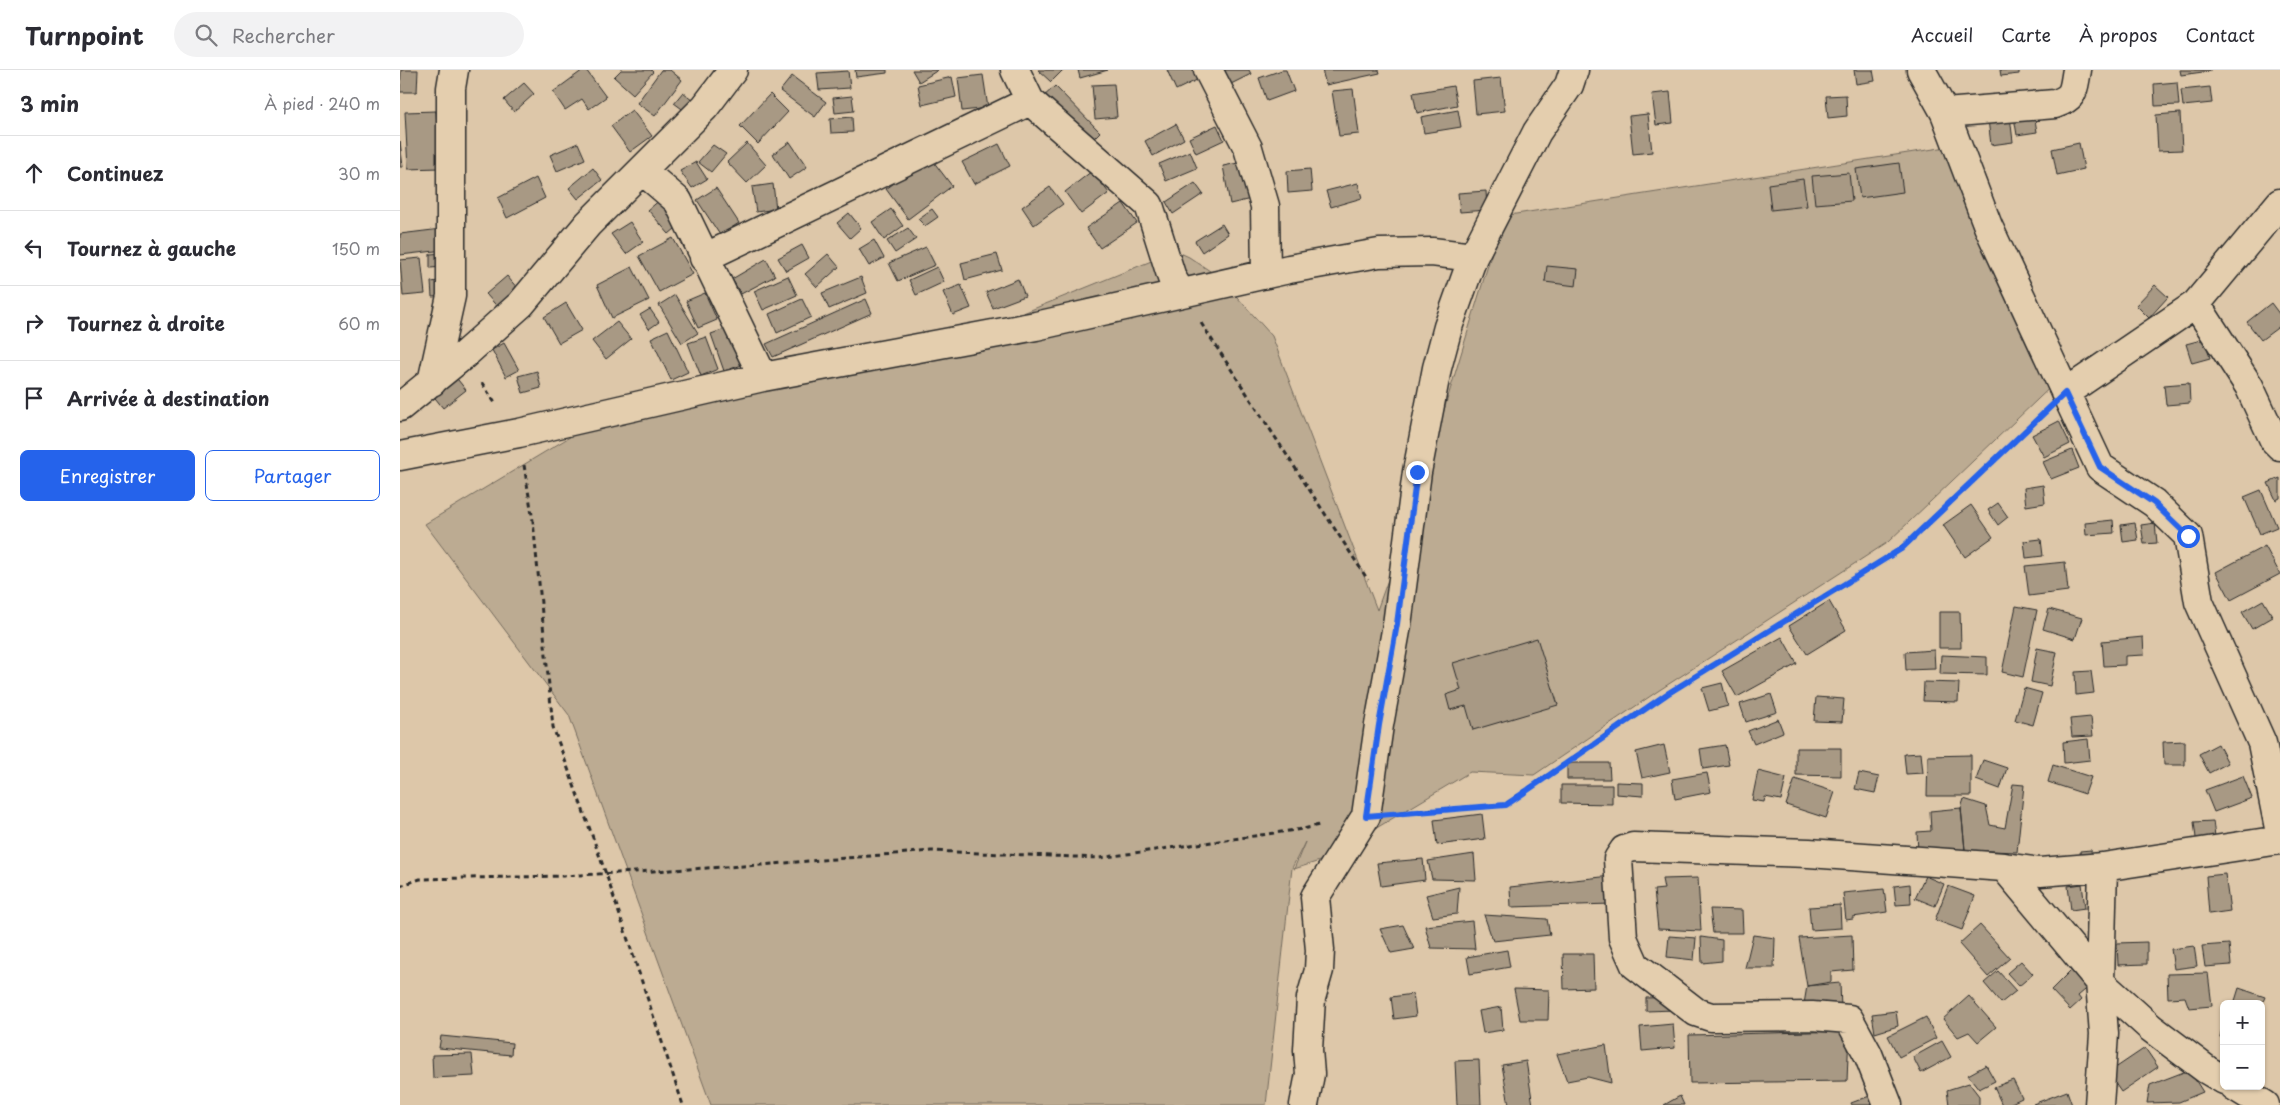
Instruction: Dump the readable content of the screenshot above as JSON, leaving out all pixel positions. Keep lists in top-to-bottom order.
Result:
{
  "page": {
    "header": "Turnpoint",
    "search": "Rechercher",
    "nav": [
      "Accueil",
      "Carte",
      "À propos",
      "Contact"
    ],
    "heading": ["3 min", "À pied · 240 m"],
    "list": [
      ["Continuez", "30 m"],
      ["Tournez à gauche", "150 m"],
      ["Tournez à droite", "60 m"],
      "Arrivée à destination"
    ],
    "buttons": ["Enregistrer", "Partager"],
    "map_buttons": ["+", "−"]
  }
}
